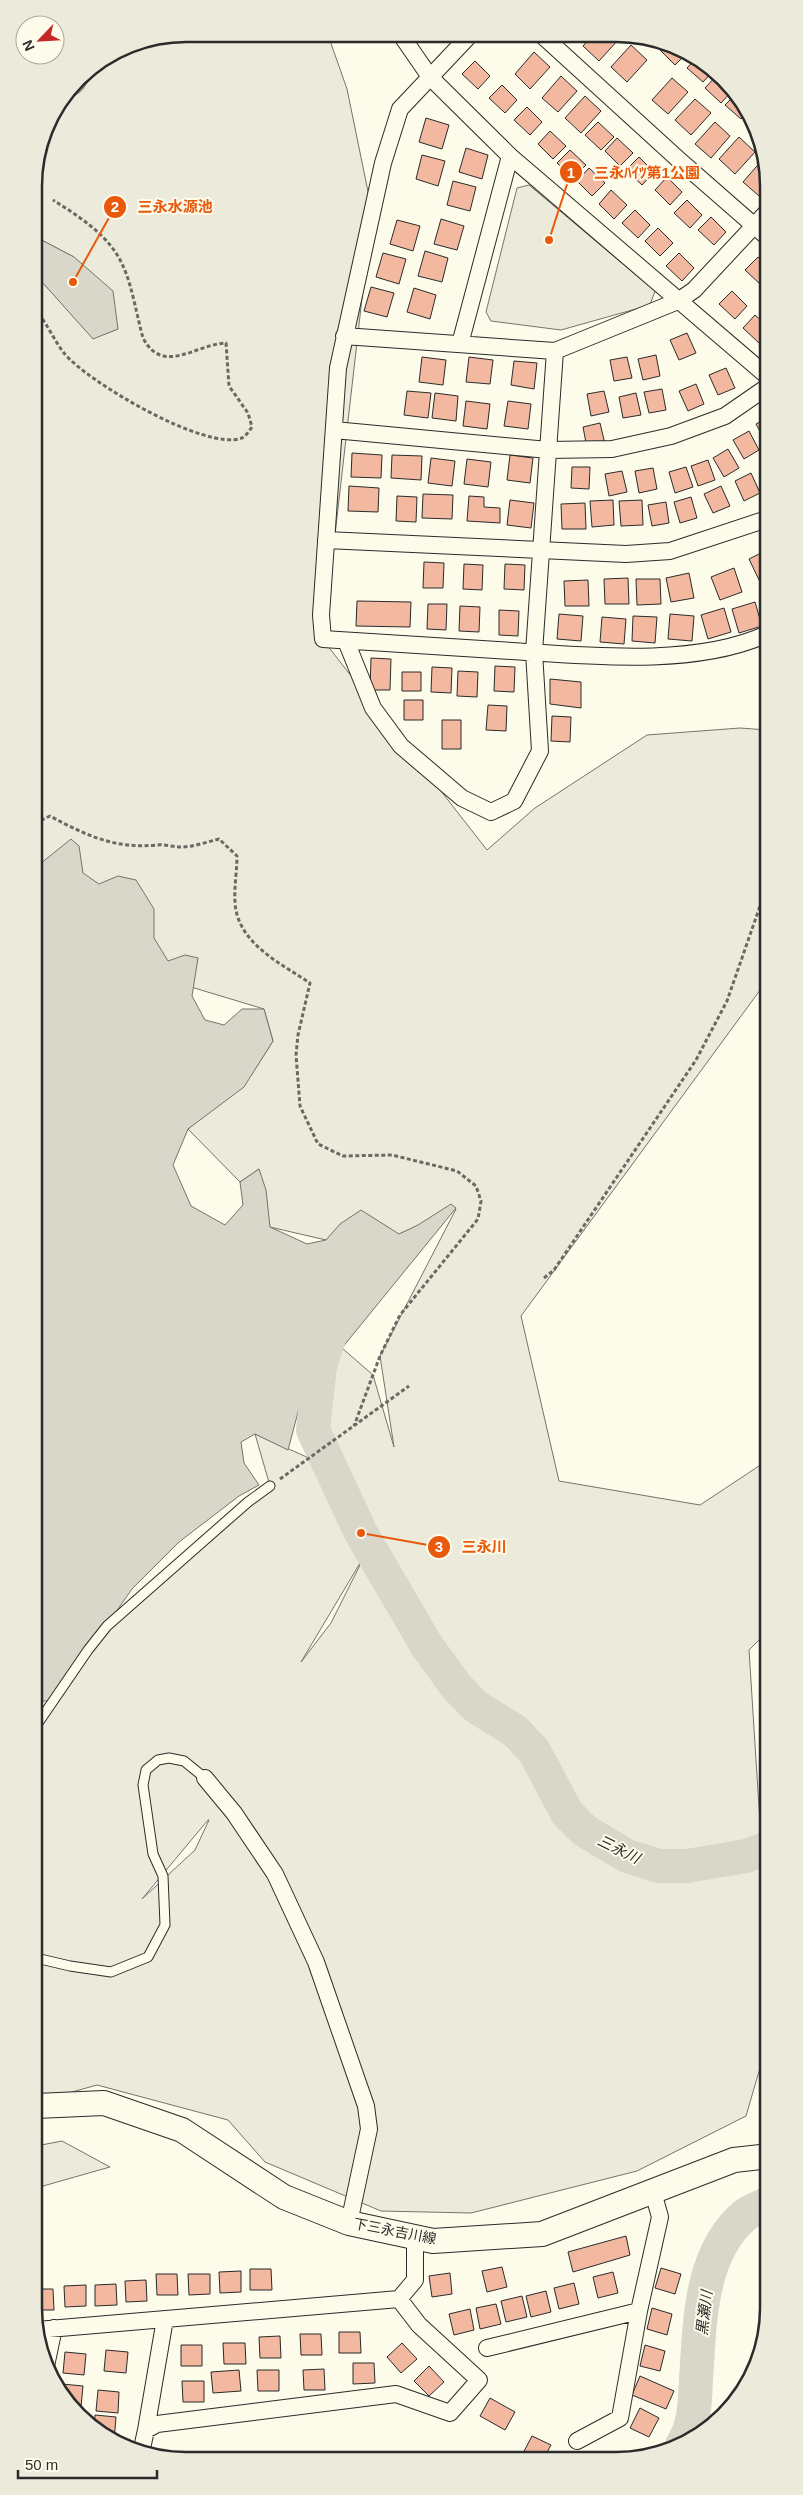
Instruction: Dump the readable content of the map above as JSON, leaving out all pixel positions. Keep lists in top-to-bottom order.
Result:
{
  "streets": {
    "main road": ["下三永吉川線"]
  },
  "water": ["三永川", "黒瀬川"],
  "places": ["三永ﾊｲﾂ第1公園", "三永水源池", "三永川"],
  "scale_bar": "50 m",
  "north": "bottom left"
}
